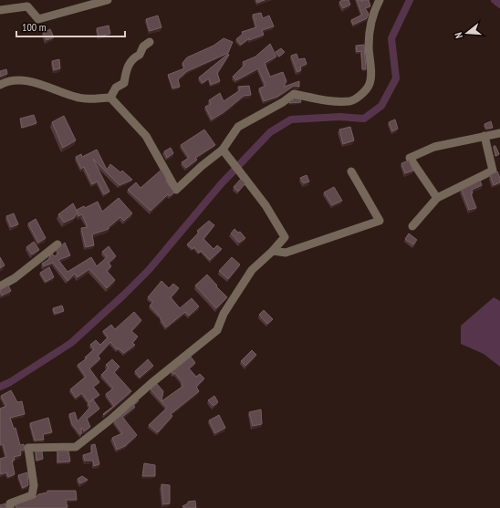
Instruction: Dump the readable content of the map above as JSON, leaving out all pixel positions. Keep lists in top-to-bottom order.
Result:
{
  "scale_bar": "100 m",
  "north": "left"
}
